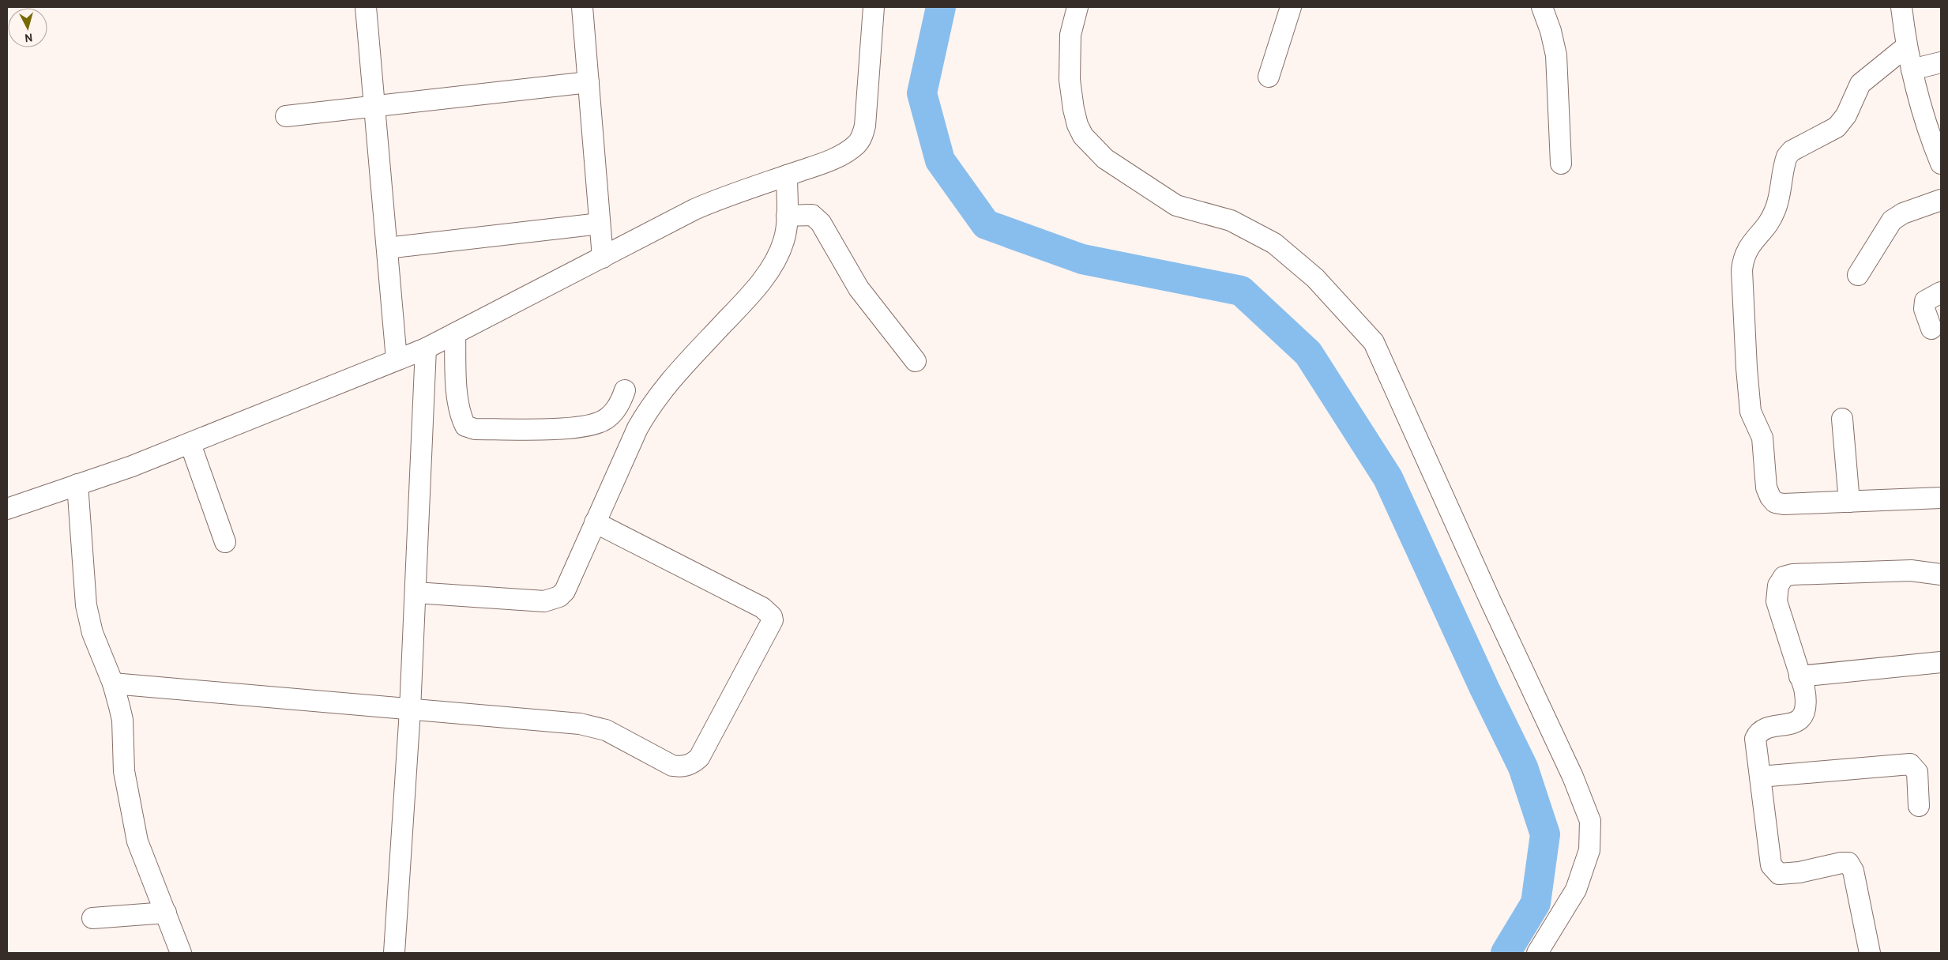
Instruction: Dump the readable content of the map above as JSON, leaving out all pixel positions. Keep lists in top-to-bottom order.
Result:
{
  "north": "bottom"
}
